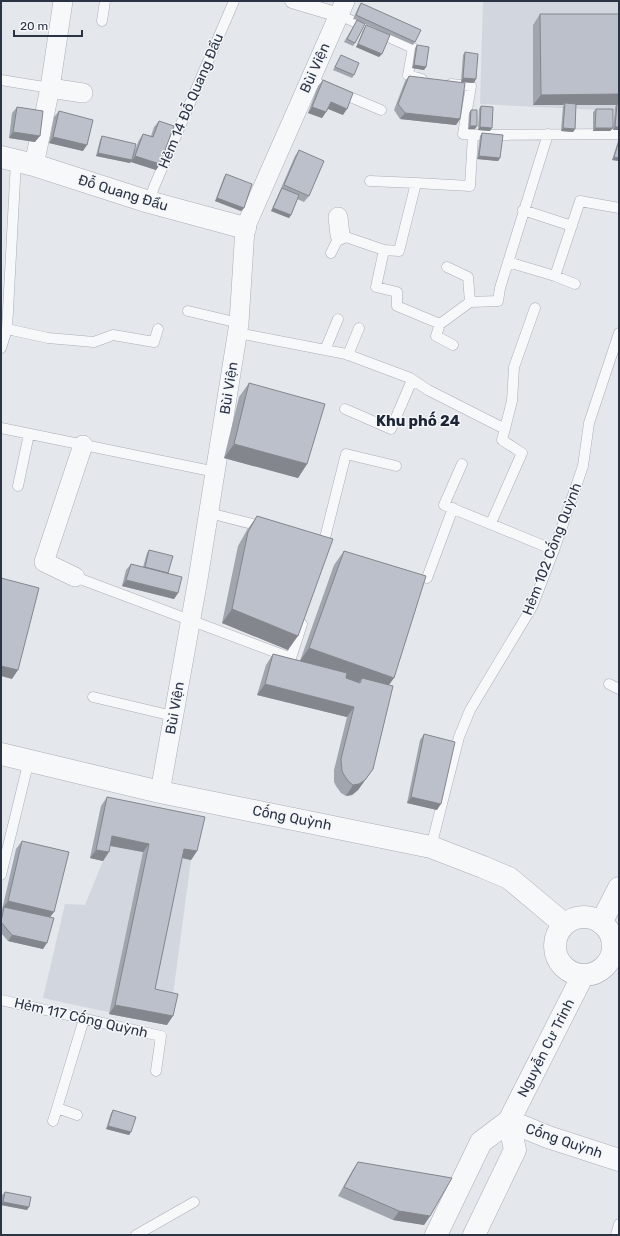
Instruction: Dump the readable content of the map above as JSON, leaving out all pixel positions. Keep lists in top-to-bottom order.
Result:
{
  "streets": {
    "street": [
      "Bùi Viện",
      "Ðỗ Quang Ðẩu",
      "Cống Quỳnh",
      "Nguyễn Cư Trinh"
    ],
    "lane": ["Hẻm 14 Ðỗ Quang Ðẩu", "Hẻm 102 Cống Quỳnh", "Hẻm 117 Cống Quỳnh"]
  },
  "crossings": [
    ["Bùi Viện", "Ðỗ Quang Ðẩu"],
    ["Bùi Viện", "Cống Quỳnh"],
    ["Hẻm 14 Ðỗ Quang Ðẩu", "Ðỗ Quang Ðẩu"],
    ["Hẻm 102 Cống Quỳnh", "Cống Quỳnh"],
    ["Cống Quỳnh", "Nguyễn Cư Trinh"]
  ],
  "districts": ["Khu phố 24"],
  "scale_bar": "20 m"
}
